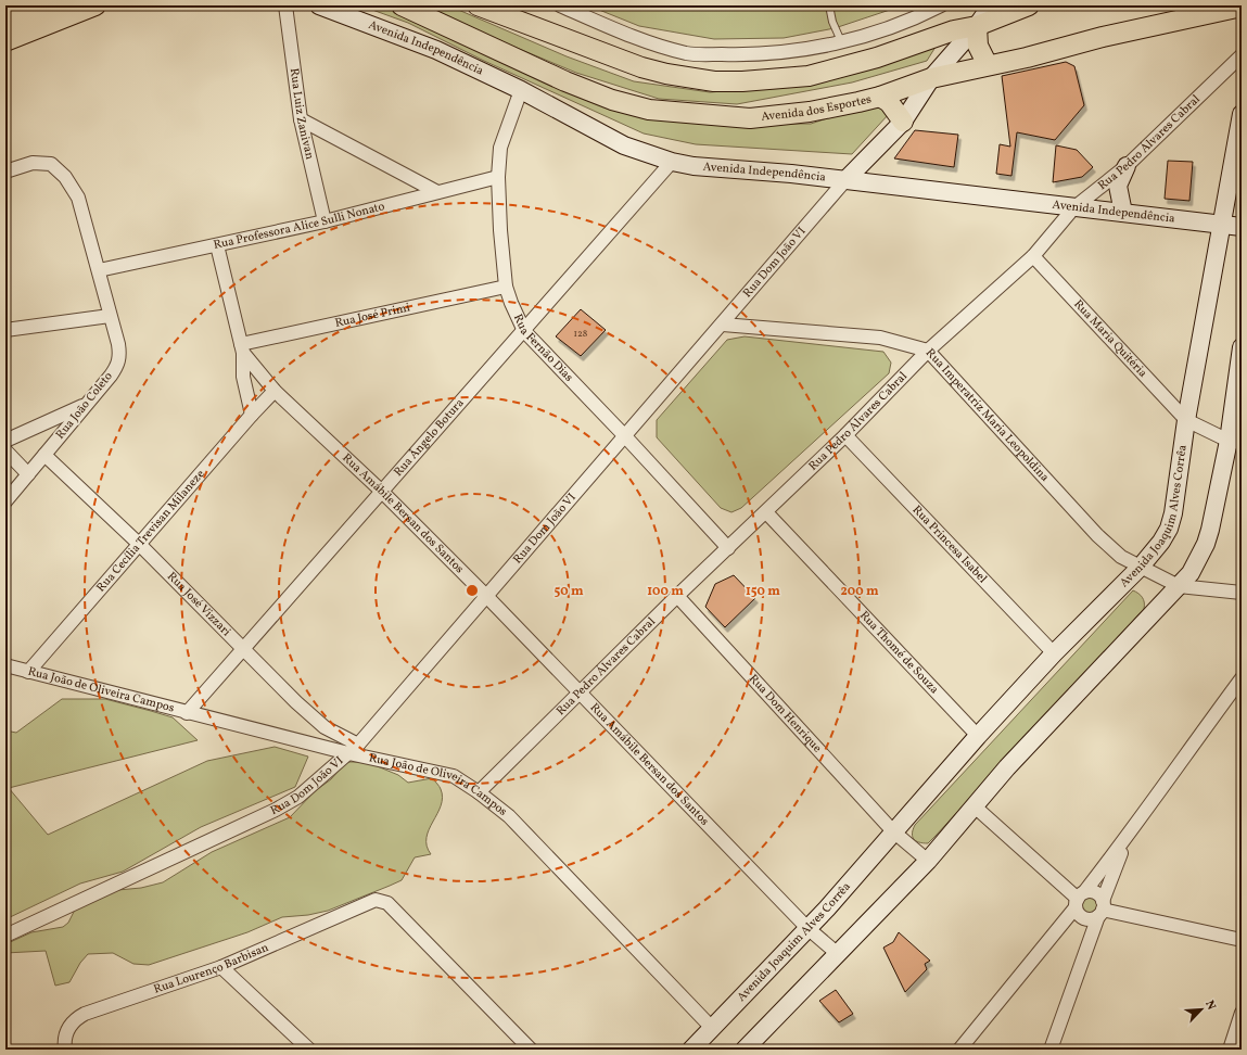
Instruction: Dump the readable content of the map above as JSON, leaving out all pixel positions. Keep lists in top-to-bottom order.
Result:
{
  "streets": {
    "main road": [
      "Avenida Independência",
      "Avenida dos Esportes",
      "Rua Dom João VI",
      "Avenida Joaquim Alves Corrêa"
    ],
    "street": [
      "Rua Luiz Zanivan",
      "Rua Pedro Álvares Cabral",
      "Rua Professora Alice Sulli Nonato",
      "Rua José Primi",
      "Rua Maria Quitéria",
      "Rua Fernão Dias",
      "Rua João Coleto",
      "Rua Imperatriz Maria Leopoldina",
      "Rua Ângelo Botura",
      "Rua Amábile Bersan dos Santos",
      "Rua Cecília Trevisan Milaneze",
      "Rua Princesa Isabel",
      "Rua José Vizzari",
      "Rua Thomé de Souza",
      "Rua João de Oliveira Campos",
      "Rua Dom Henrique",
      "Rua Lourenço Barbisan"
    ]
  },
  "crossings": [
    ["Avenida Independência", "Rua Pedro Álvares Cabral"],
    ["Avenida Independência", "Rua Dom João VI"],
    ["Avenida Independência", "Rua Fernão Dias"],
    ["Avenida Independência", "Rua Ângelo Botura"],
    ["Avenida Independência", "Avenida Joaquim Alves Corrêa"],
    ["Avenida dos Esportes", "Rua Dom João VI"],
    ["Rua Luiz Zanivan", "Rua Professora Alice Sulli Nonato"],
    ["Rua Pedro Álvares Cabral", "Rua Maria Quitéria"],
    ["Rua Pedro Álvares Cabral", "Rua Fernão Dias"],
    ["Rua Pedro Álvares Cabral", "Rua Imperatriz Maria Leopoldina"],
    ["Rua Pedro Álvares Cabral", "Rua Amábile Bersan dos Santos"],
    ["Rua Pedro Álvares Cabral", "Rua Princesa Isabel"],
    ["Rua Pedro Álvares Cabral", "Rua Thomé de Souza"],
    ["Rua Pedro Álvares Cabral", "Rua João de Oliveira Campos"],
    ["Rua Pedro Álvares Cabral", "Rua Dom Henrique"],
    ["Rua Professora Alice Sulli Nonato", "Rua Fernão Dias"],
    ["Rua Professora Alice Sulli Nonato", "Rua João Coleto"],
    ["Rua Dom João VI", "Rua Fernão Dias"],
    ["Rua Dom João VI", "Rua Imperatriz Maria Leopoldina"],
    ["Rua Dom João VI", "Rua Amábile Bersan dos Santos"],
    ["Rua Dom João VI", "Rua José Vizzari"],
    ["Rua Dom João VI", "Rua João de Oliveira Campos"],
    ["Rua José Primi", "Rua Fernão Dias"],
    ["Rua José Primi", "Rua Amábile Bersan dos Santos"],
    ["Rua Maria Quitéria", "Avenida Joaquim Alves Corrêa"],
    ["Rua Fernão Dias", "Rua Ângelo Botura"],
    ["Rua João Coleto", "Rua José Vizzari"],
    ["Rua Imperatriz Maria Leopoldina", "Avenida Joaquim Alves Corrêa"],
    ["Rua Ângelo Botura", "Rua Amábile Bersan dos Santos"],
    ["Rua Ângelo Botura", "Rua José Vizzari"],
    ["Rua Ângelo Botura", "Rua João de Oliveira Campos"],
    ["Rua Amábile Bersan dos Santos", "Avenida Joaquim Alves Corrêa"],
    ["Rua Amábile Bersan dos Santos", "Rua Cecília Trevisan Milaneze"],
    ["Avenida Joaquim Alves Corrêa", "Rua Princesa Isabel"],
    ["Avenida Joaquim Alves Corrêa", "Rua Thomé de Souza"],
    ["Avenida Joaquim Alves Corrêa", "Rua João de Oliveira Campos"],
    ["Avenida Joaquim Alves Corrêa", "Rua Dom Henrique"],
    ["Rua Cecília Trevisan Milaneze", "Rua José Vizzari"],
    ["Rua Cecília Trevisan Milaneze", "Rua João de Oliveira Campos"],
    ["Rua José Vizzari", "Rua João de Oliveira Campos"]
  ],
  "house_numbers": ["128"],
  "north": "top right",
  "rings": [
    "50 m",
    "100 m",
    "150 m",
    "200 m"
  ]
}
